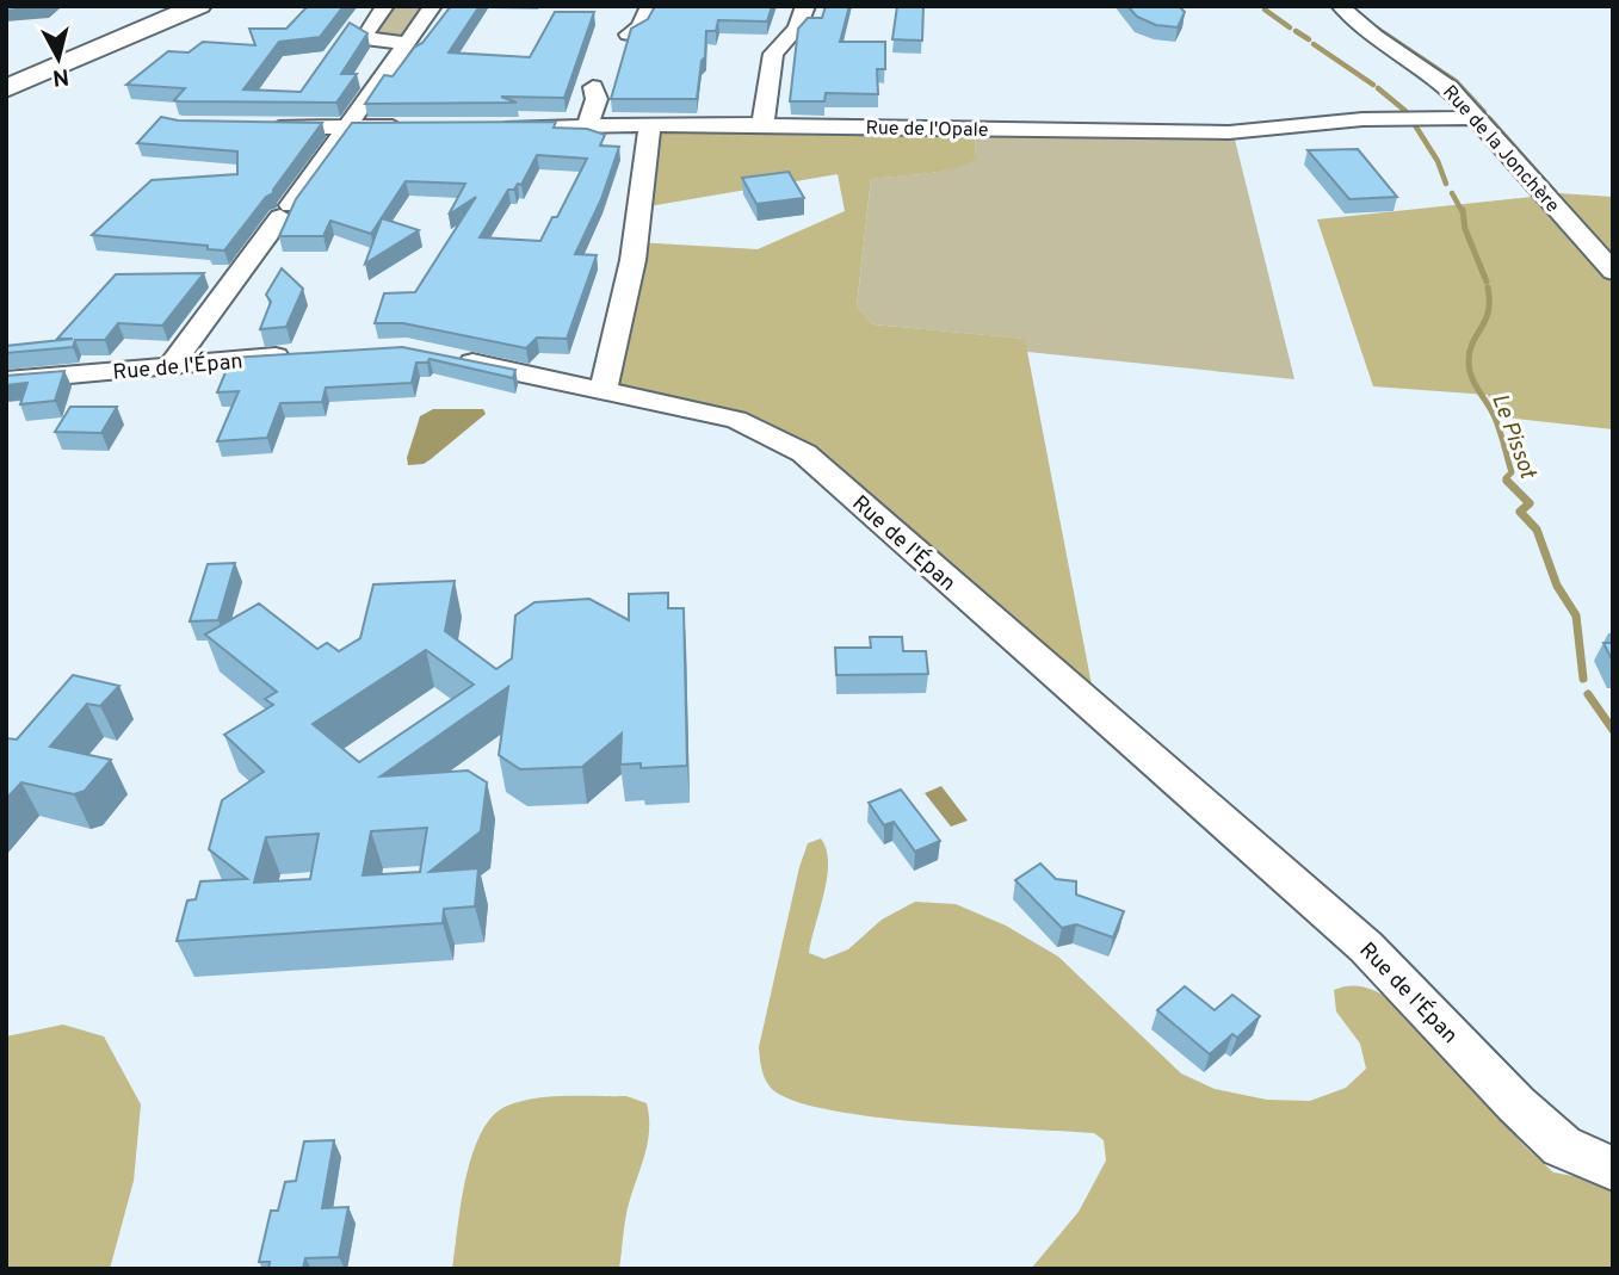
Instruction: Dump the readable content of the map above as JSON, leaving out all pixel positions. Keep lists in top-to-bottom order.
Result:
{
  "streets": {
    "street": ["Rue de l'Opale", "Rue de la Jonchère", "Rue de l'Épan"]
  },
  "crossings": [
    ["Rue de l'Opale", "Rue de la Jonchère"]
  ],
  "water": ["Le Pissot"],
  "north": "bottom"
}
